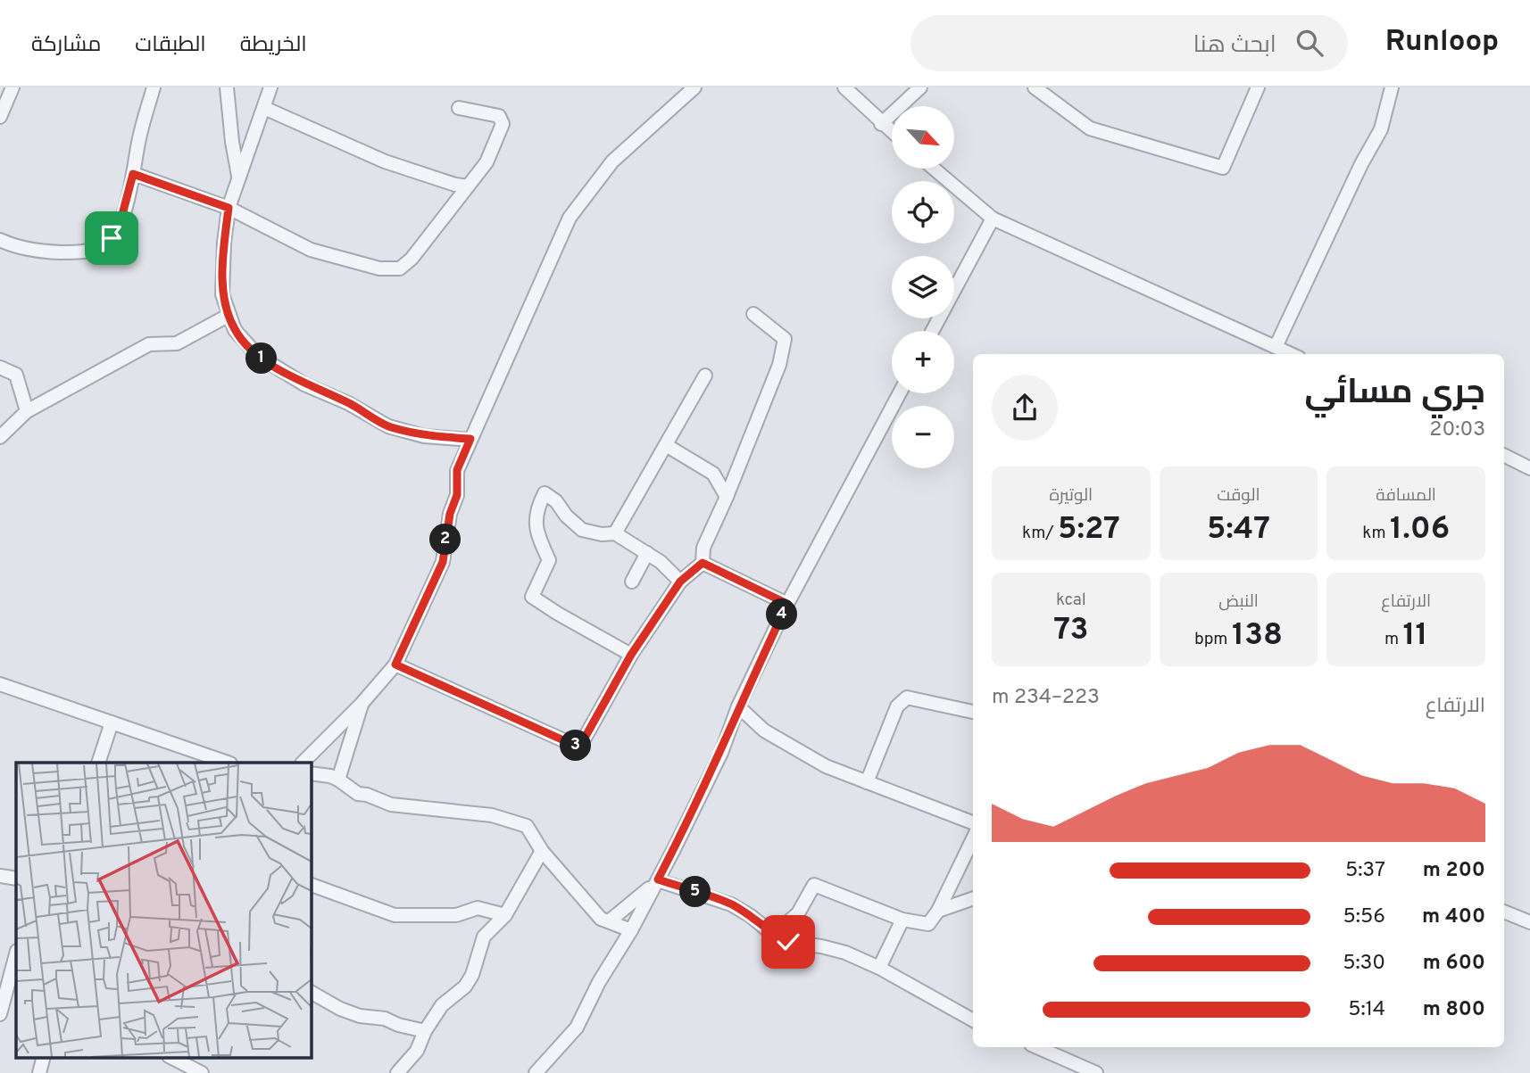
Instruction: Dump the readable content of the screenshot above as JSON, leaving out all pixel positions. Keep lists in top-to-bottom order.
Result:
{
  "north": "bottom right",
  "page": {
    "header": "Runloop",
    "search": "ابحث هنا",
    "nav": ["الخريطة", "الطبقات", "مشاركة"],
    "map_buttons": ["+", "−"],
    "pins": [
      "1",
      "2",
      "4",
      "3",
      "5"
    ],
    "heading": ["جري مسائي", "20:03"],
    "stats": [
      ["المسافة", "1.06 km"],
      ["الوقت", "5:47"],
      ["الوتيرة", "5:27 /km"],
      ["الارتفاع", "11 m"],
      ["النبض", "138 bpm"],
      ["kcal", "73"]
    ],
    "chart": ["الارتفاع", "223–234 m"],
    "list": [
      {
        "name": "200 m",
        "note": "5:37"
      },
      {
        "name": "400 m",
        "note": "5:56"
      },
      {
        "name": "600 m",
        "note": "5:30"
      },
      {
        "name": "800 m",
        "note": "5:14"
      }
    ]
  }
}
